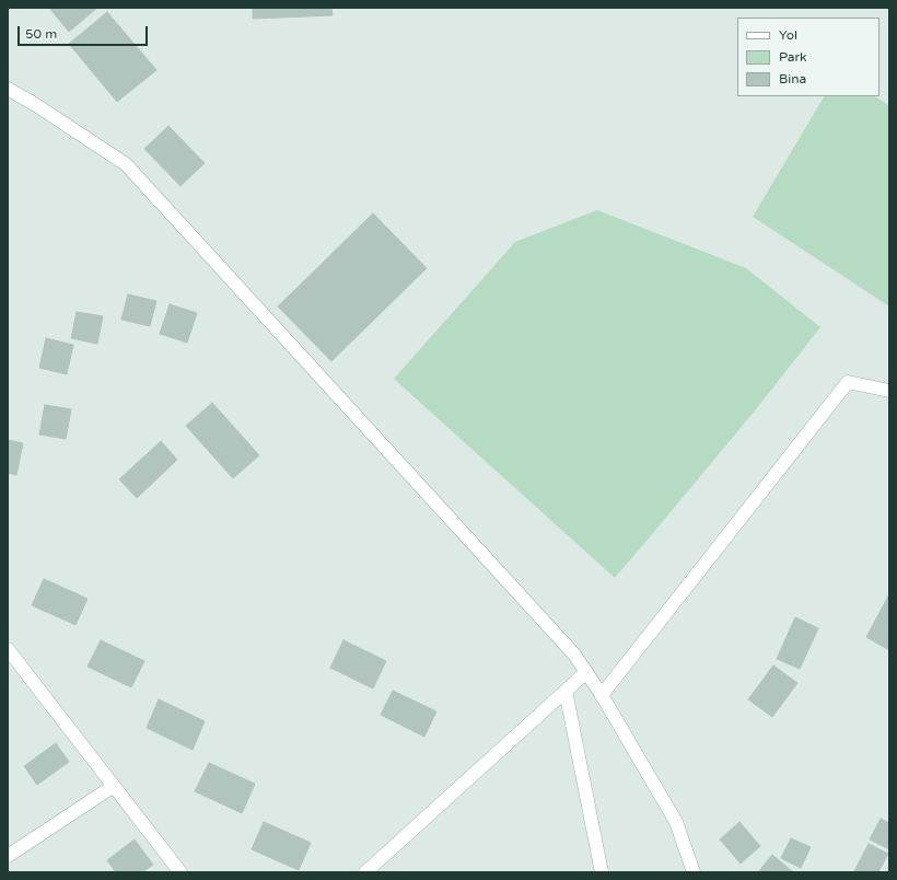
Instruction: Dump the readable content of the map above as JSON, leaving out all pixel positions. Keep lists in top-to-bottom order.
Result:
{
  "legend": ["Yol", "Park", "Bina"],
  "scale_bar": "50 m"
}
